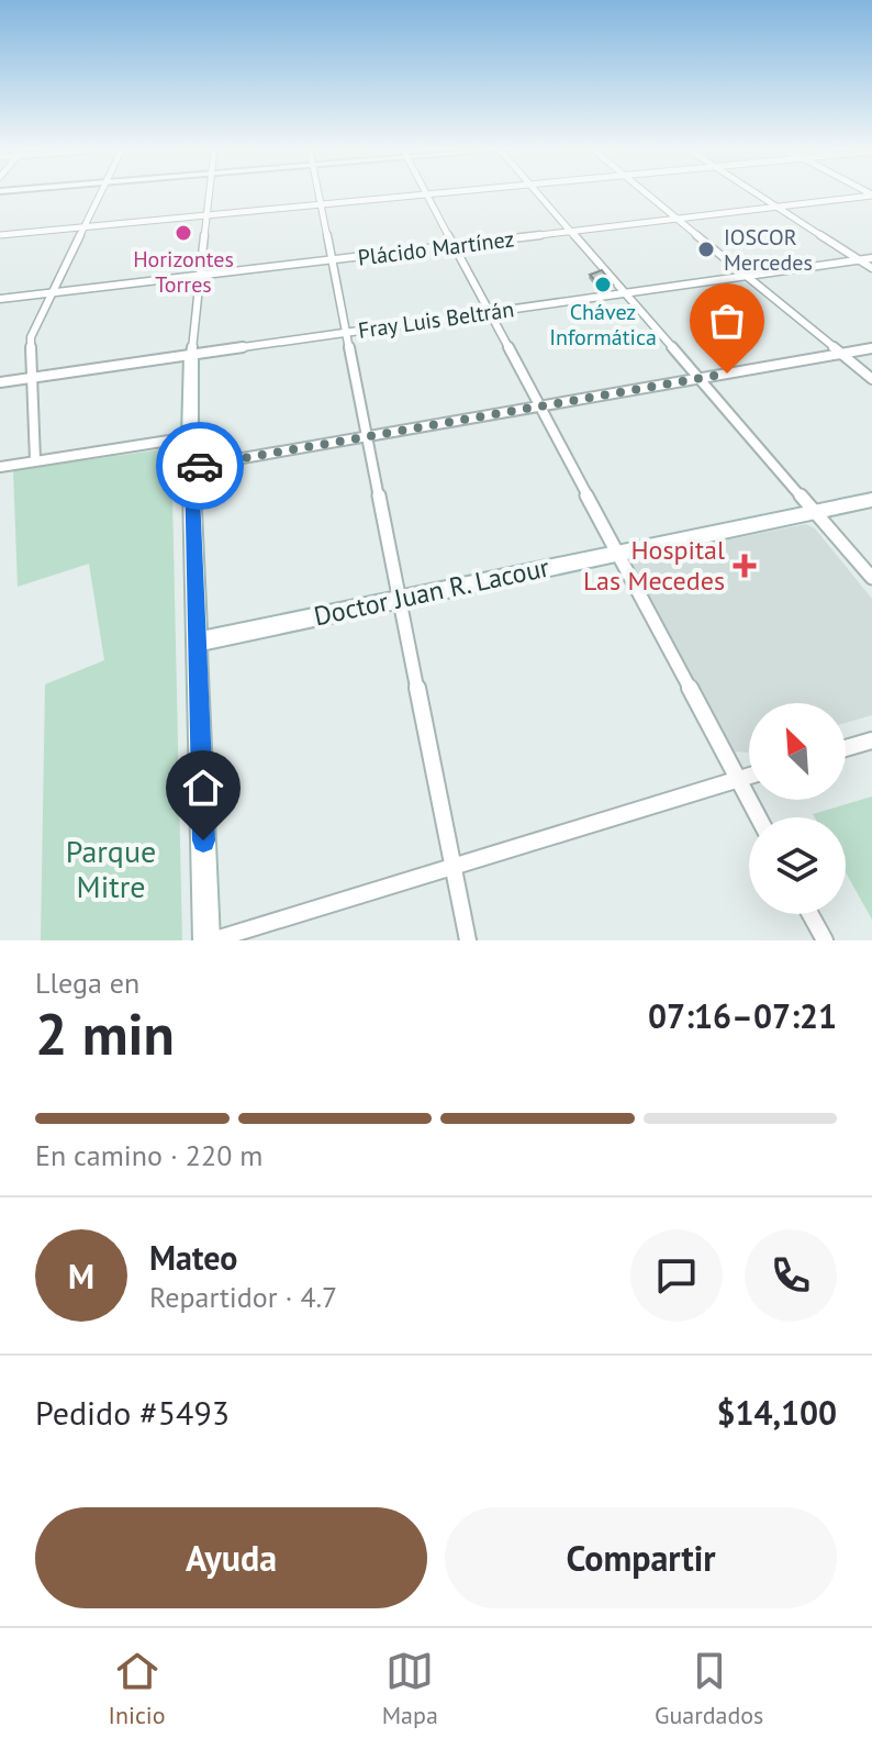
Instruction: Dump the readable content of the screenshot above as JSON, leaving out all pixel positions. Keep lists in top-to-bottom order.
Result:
{
  "streets": {
    "street": ["Plácido Martínez", "Fray Luis Beltrán", "Doctor Juan R. Lacour"]
  },
  "parks": ["Parque Mitre"],
  "places": {
    "other": ["Horizontes Torres", "IOSCOR Mercedes", "Chávez Informática"],
    "health": ["Hospital Las Mecedes"]
  },
  "north": "top left",
  "page": {
    "heading": ["2 min", "Llega en", "07:16–07:21"],
    "panel": [
      "Mateo",
      "Repartidor · 4.7",
      "Pedido #5493",
      "$14,100"
    ],
    "bar": "En camino · 220 m",
    "round": "M",
    "buttons": ["Ayuda", "Compartir"],
    "tabs": ["Inicio", "Mapa", "Guardados"]
  }
}
